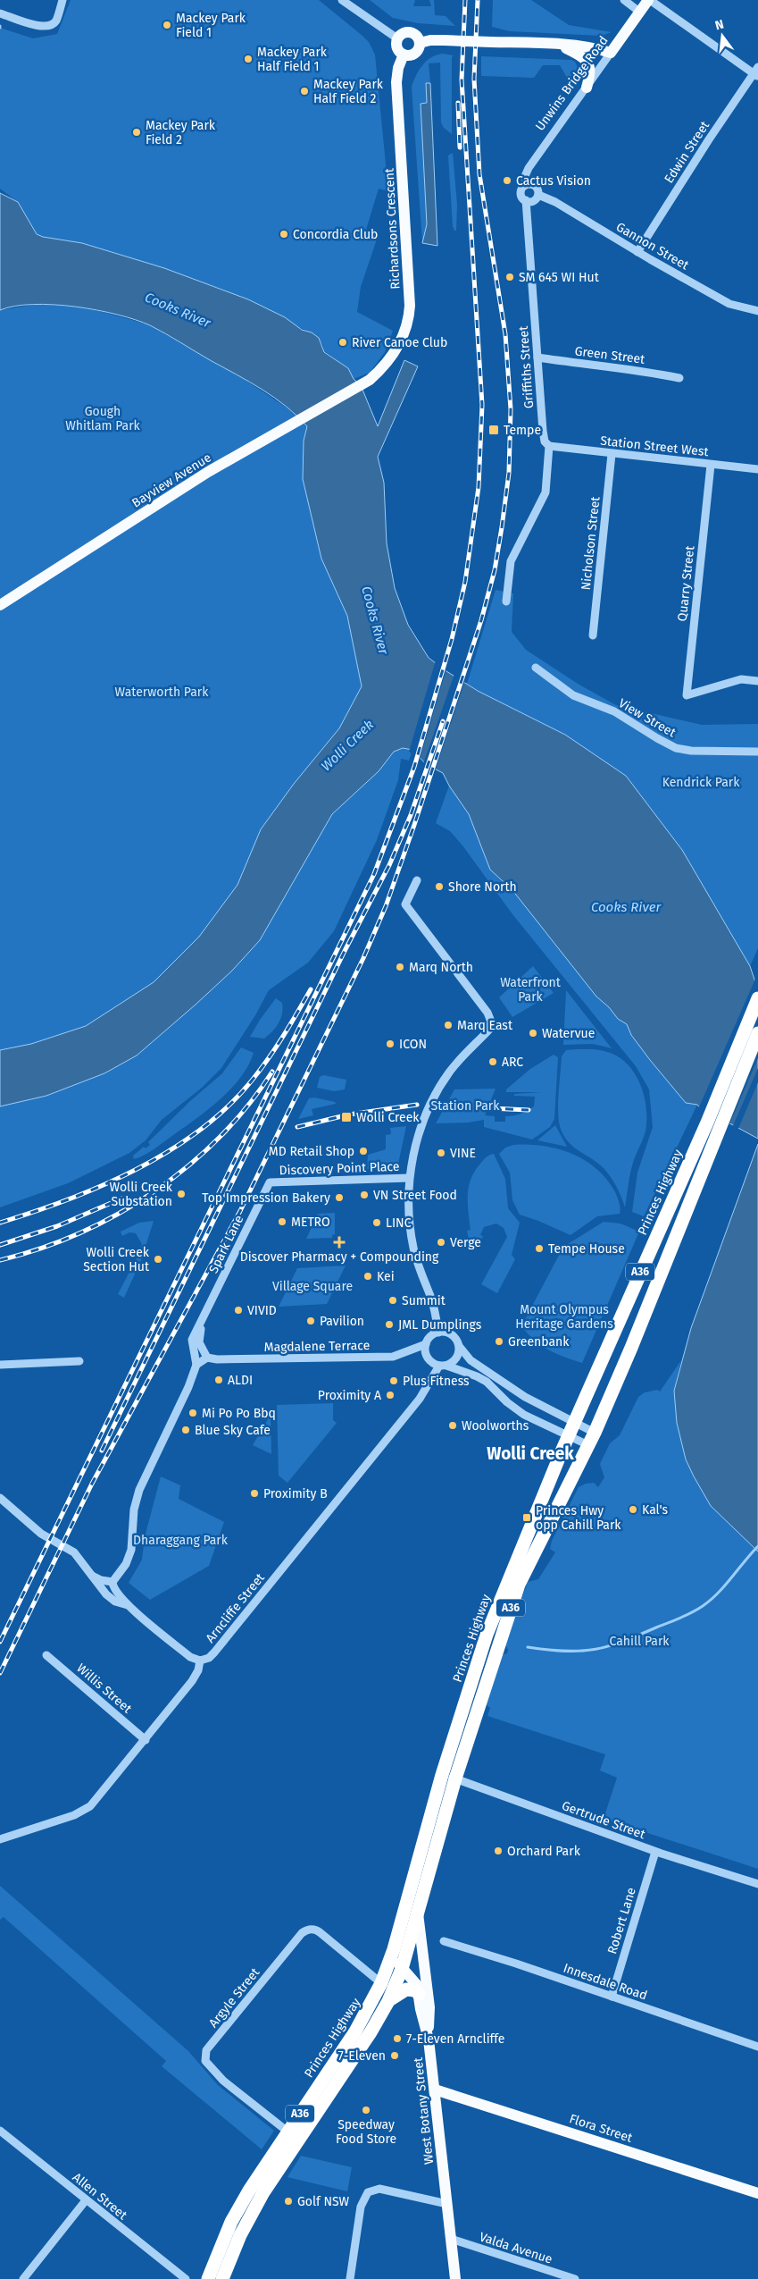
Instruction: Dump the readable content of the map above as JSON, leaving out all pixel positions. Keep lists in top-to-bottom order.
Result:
{
  "streets": {
    "highway": ["Princes Highway", "A36"],
    "main road": [
      "Unwins Bridge Road",
      "Richardsons Crescent",
      "Bayview Avenue",
      "West Botany Street",
      "Flora Street"
    ],
    "street": [
      "Edwin Street",
      "Gannon Street",
      "Green Street",
      "Griffiths Street",
      "Station Street West",
      "Nicholson Street",
      "Quarry Street",
      "View Street",
      "Discovery Point Place",
      "Spark Lane",
      "Magdalene Terrace",
      "Arncliffe Street",
      "Willis Street",
      "Gertrude Street",
      "Robert Lane",
      "Innesdale Road",
      "Argyle Street",
      "Allen Street",
      "Valda Avenue"
    ]
  },
  "crossings": [
    ["Unwins Bridge Road", "Gannon Street"],
    ["Unwins Bridge Road", "Griffiths Street"],
    ["Edwin Street", "Gannon Street"],
    ["Richardsons Crescent", "Bayview Avenue"],
    ["Gannon Street", "Griffiths Street"],
    ["Green Street", "Griffiths Street"],
    ["Griffiths Street", "Station Street West"],
    ["Station Street West", "Nicholson Street"],
    ["Station Street West", "Quarry Street"],
    ["Discovery Point Place", "Spark Lane"],
    ["Princes Highway", "Gertrude Street"],
    ["Princes Highway", "Argyle Street"],
    ["Princes Highway", "West Botany Street"],
    ["Spark Lane", "Magdalene Terrace"],
    ["Magdalene Terrace", "Arncliffe Street"],
    ["Gertrude Street", "Robert Lane"],
    ["Robert Lane", "Innesdale Road"],
    ["West Botany Street", "Flora Street"],
    ["West Botany Street", "Valda Avenue"]
  ],
  "districts": ["Wolli Creek"],
  "water": ["Cooks River", "Wolli Creek"],
  "parks": [
    "Gough Whitlam Park",
    "Waterworth Park",
    "Kendrick Park",
    "Waterfront Park",
    "Station Park",
    "Village Square",
    "Mount Olympus Heritage Gardens",
    "Dharaggang Park",
    "Cahill Park"
  ],
  "places": {
    "other": [
      "Mackey Park Field 1",
      "Mackey Park Half Field 1",
      "Mackey Park Half Field 2",
      "Mackey Park Field 2",
      "Cactus Vision",
      "Concordia Club",
      "SM 645 WI Hut",
      "River Canoe Club",
      "Shore North",
      "Marq North",
      "Marq East",
      "Watervue",
      "ICON",
      "ARC",
      "MD Retail Shop",
      "VINE",
      "Wolli Creek Substation",
      "VN Street Food",
      "Top Impression Bakery",
      "METRO",
      "LINC",
      "Verge",
      "Tempe House",
      "Wolli Creek Section Hut",
      "Kei",
      "Summit",
      "VIVID",
      "Pavilion",
      "JML Dumplings",
      "Greenbank",
      "ALDI",
      "Plus Fitness",
      "Proximity A",
      "Mi Po Po Bbq",
      "Woolworths",
      "Blue Sky Cafe",
      "Proximity B",
      "Kal's",
      "Orchard Park",
      "7-Eleven Arncliffe",
      "7-Eleven",
      "Speedway Food Store",
      "Golf NSW"
    ],
    "transit": ["Tempe", "Wolli Creek", "Princes Hwy opp Cahill Park"],
    "health": ["Discover Pharmacy + Compounding"]
  },
  "north": "top"
}
